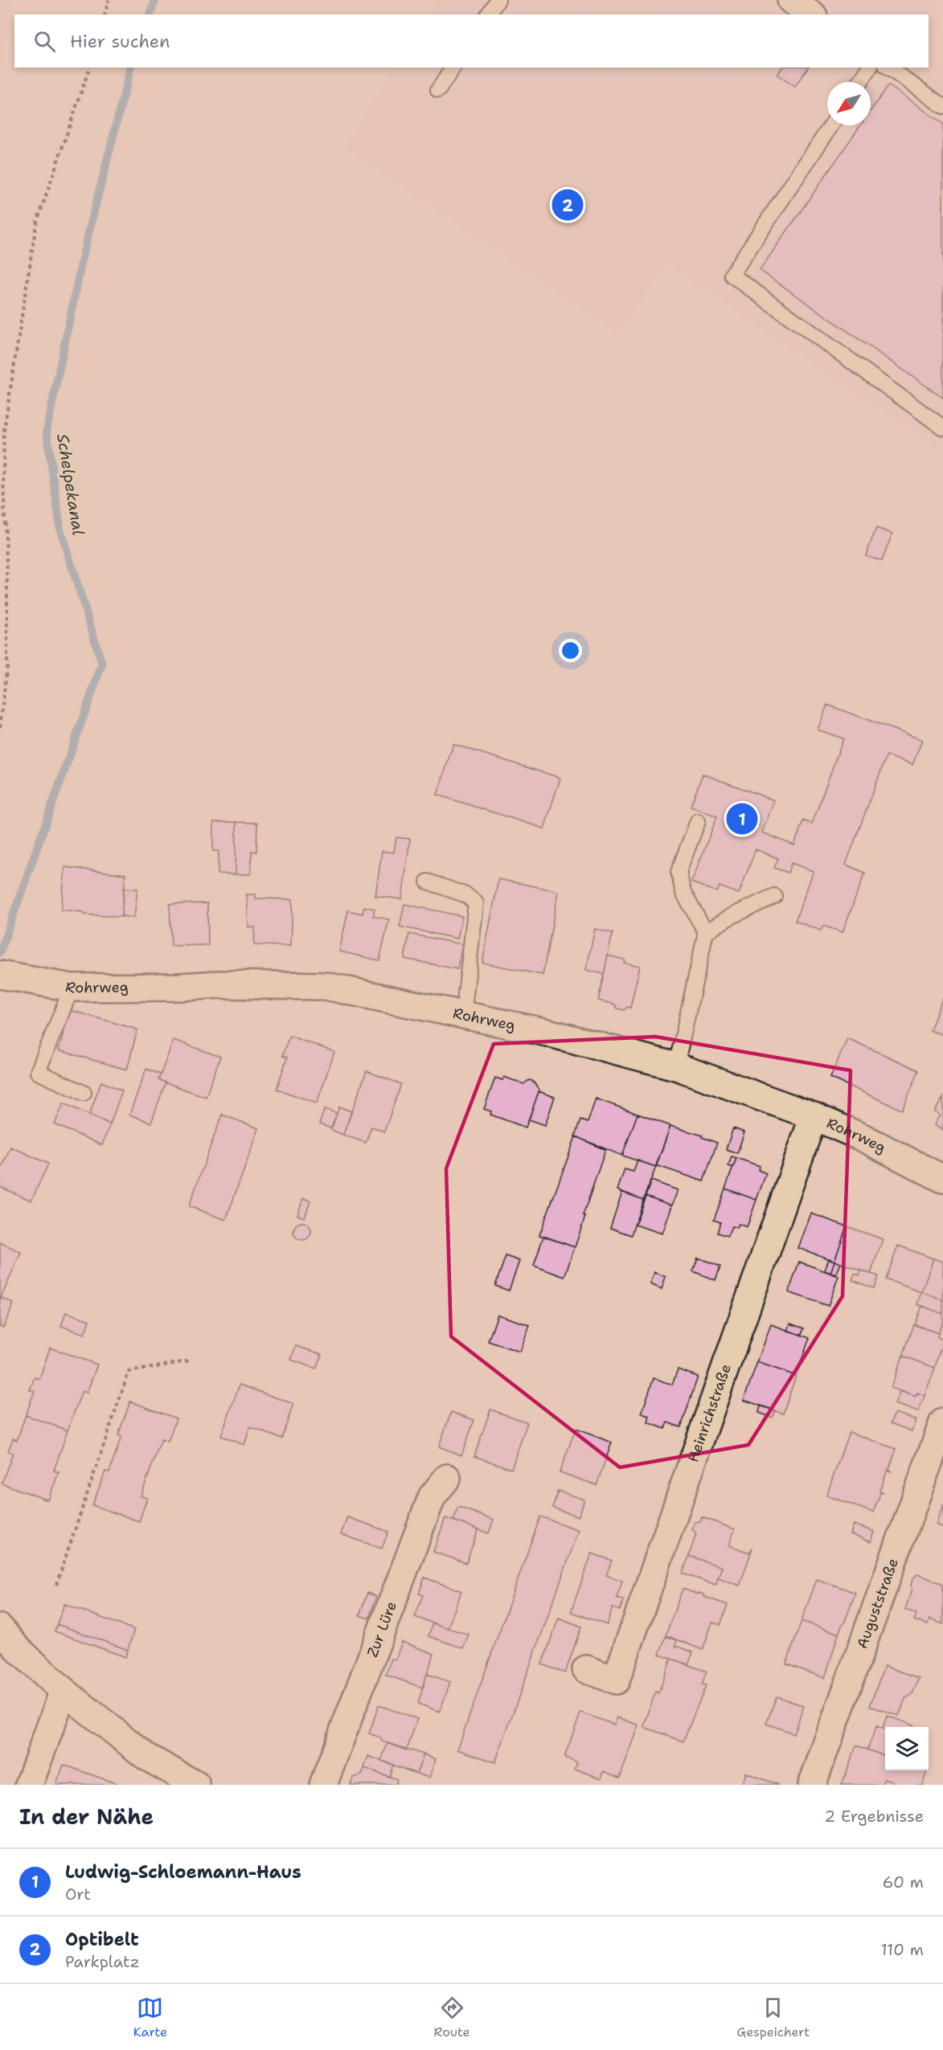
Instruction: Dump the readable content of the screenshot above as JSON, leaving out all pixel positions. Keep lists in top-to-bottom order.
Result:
{
  "streets": {
    "street": [
      "Rohrweg",
      "Heinrichstraße",
      "Auguststraße",
      "Zur Lüre"
    ]
  },
  "crossings": [
    ["Rohrweg", "Heinrichstraße"]
  ],
  "water": ["Schelpekanal"],
  "north": "bottom left",
  "page": {
    "search": "Hier suchen",
    "pins": ["2", "1"],
    "heading": ["In der Nähe", "2 Ergebnisse"],
    "list": [
      {
        "mark": "1",
        "name": "Ludwig-Schloemann-Haus",
        "note": "Ort",
        "value": "60 m"
      },
      {
        "mark": "2",
        "name": "Optibelt",
        "note": "Parkplatz",
        "value": "110 m"
      }
    ],
    "nav": ["Karte", "Route", "Gespeichert"]
  }
}
